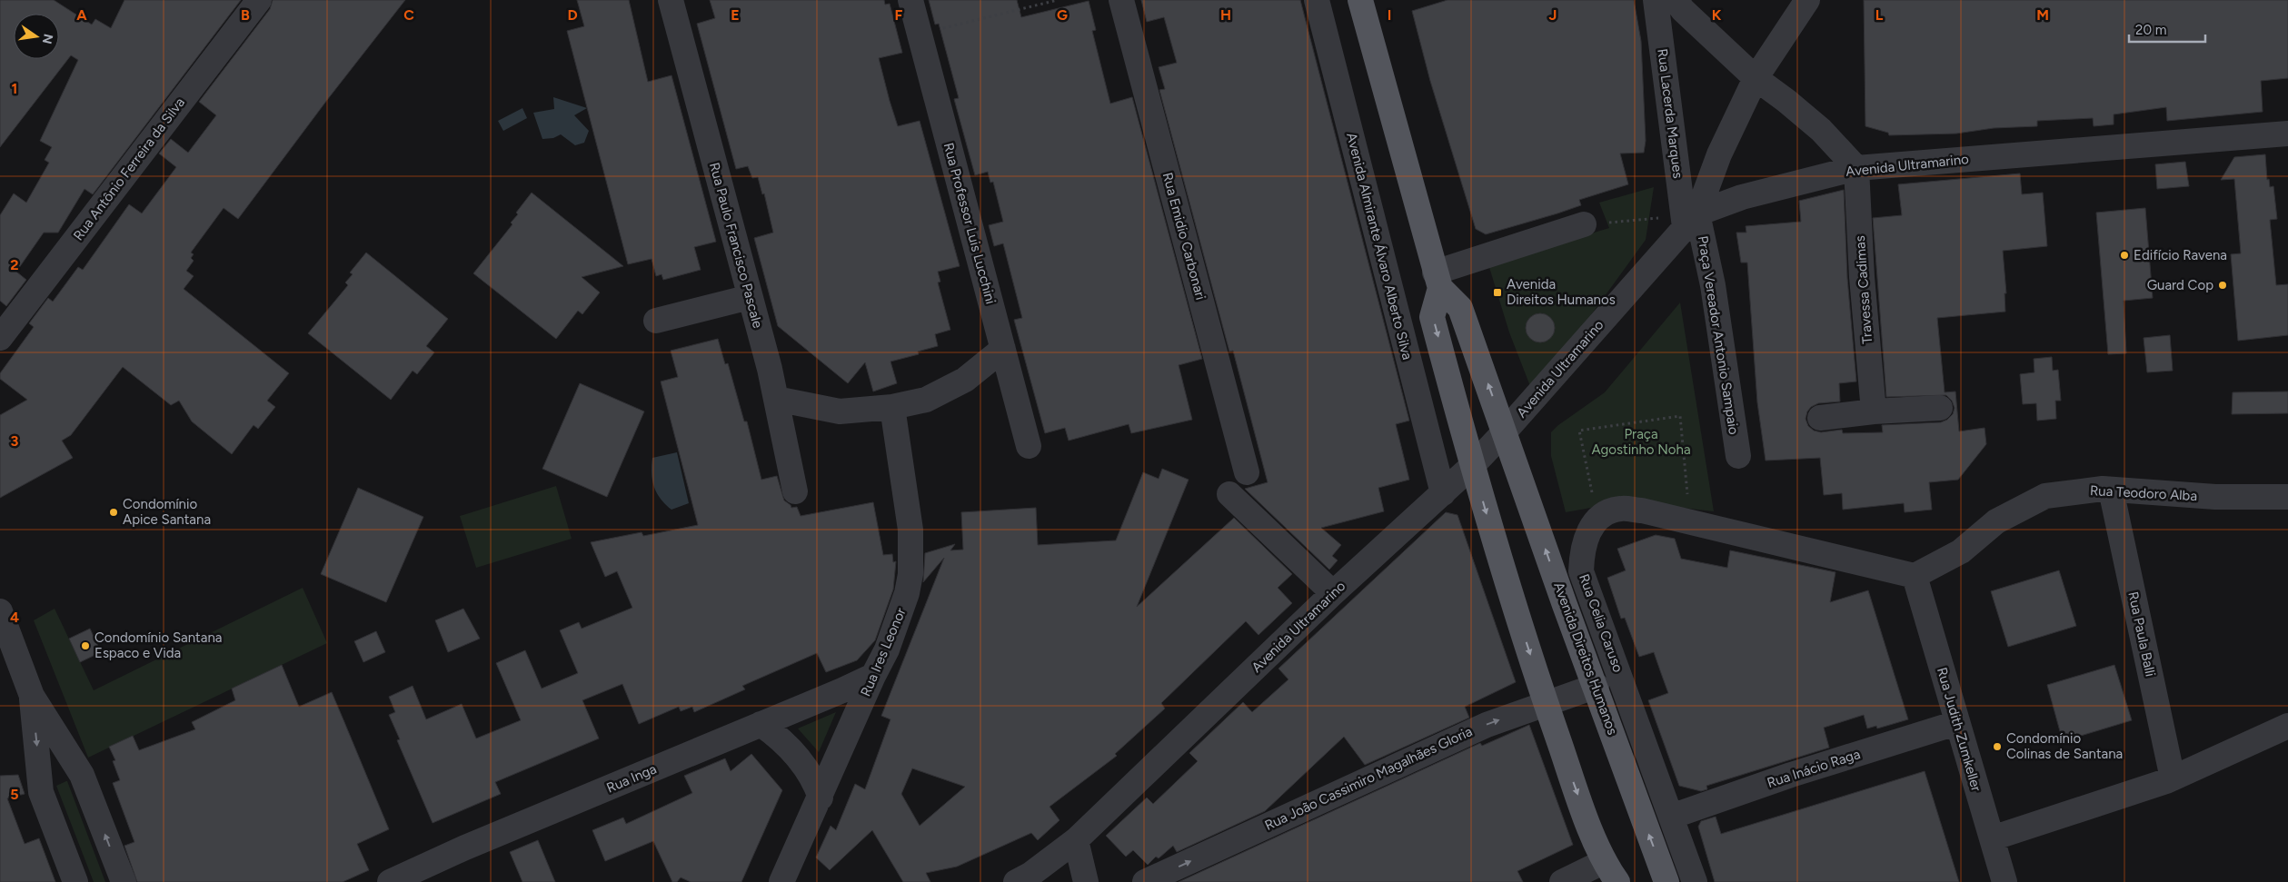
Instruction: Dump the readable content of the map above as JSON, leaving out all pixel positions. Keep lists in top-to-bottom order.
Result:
{
  "streets": {
    "main road": ["Avenida Direitos Humanos"],
    "street": [
      "Rua Lacerda Marques",
      "Avenida Ultramarino",
      "Rua Antônio Ferreira da Silva",
      "Rua Professor Luis Lucchini",
      "Rua Emidio Carbonari",
      "Rua Paulo Francisco Pascale",
      "Avenida Almirante Álvaro Alberto Silva",
      "Travessa Cadimas",
      "Praça Vereador Antonio Sampaio",
      "Rua Teodoro Alba",
      "Rua Celia Caruso",
      "Rua Paula Balli",
      "Rua Ires Leonor",
      "Rua Judith Zumkeller",
      "Rua Inácio Raga",
      "Rua Inga",
      "Rua João Cassimiro Magalhães Gloria"
    ]
  },
  "crossings": [
    ["Rua Lacerda Marques", "Avenida Ultramarino"],
    ["Rua Lacerda Marques", "Praça Vereador Antonio Sampaio"],
    ["Avenida Ultramarino", "Avenida Almirante Álvaro Alberto Silva"],
    ["Avenida Ultramarino", "Travessa Cadimas"],
    ["Avenida Ultramarino", "Praça Vereador Antonio Sampaio"],
    ["Avenida Ultramarino", "Avenida Direitos Humanos"],
    ["Rua Teodoro Alba", "Rua Celia Caruso"],
    ["Rua Teodoro Alba", "Rua Paula Balli"],
    ["Rua Teodoro Alba", "Rua Judith Zumkeller"],
    ["Rua Celia Caruso", "Rua Judith Zumkeller"],
    ["Rua Celia Caruso", "Rua Inácio Raga"],
    ["Rua Ires Leonor", "Rua Inga"],
    ["Avenida Direitos Humanos", "Rua João Cassimiro Magalhães Gloria"],
    ["Rua Judith Zumkeller", "Rua Inácio Raga"]
  ],
  "one_way": ["Rua João Cassimiro Magalhães Gloria"],
  "parks": ["Praça Agostinho Noha"],
  "places": {
    "other": [
      "Edifício Ravena",
      "Guard Cop",
      "Condomínio Apice Santana",
      "Condomínio Santana Espaco e Vida",
      "Condomínio Colinas de Santana"
    ],
    "transit": ["Avenida Direitos Humanos"]
  },
  "scale_bar": "20 m",
  "north": "right",
  "grid": {
    "columns": [
      "A",
      "B",
      "C",
      "D",
      "E",
      "F",
      "G",
      "H",
      "I",
      "J",
      "K",
      "L",
      "M"
    ],
    "rows": [
      "1",
      "2",
      "3",
      "4",
      "5"
    ]
  }
}
